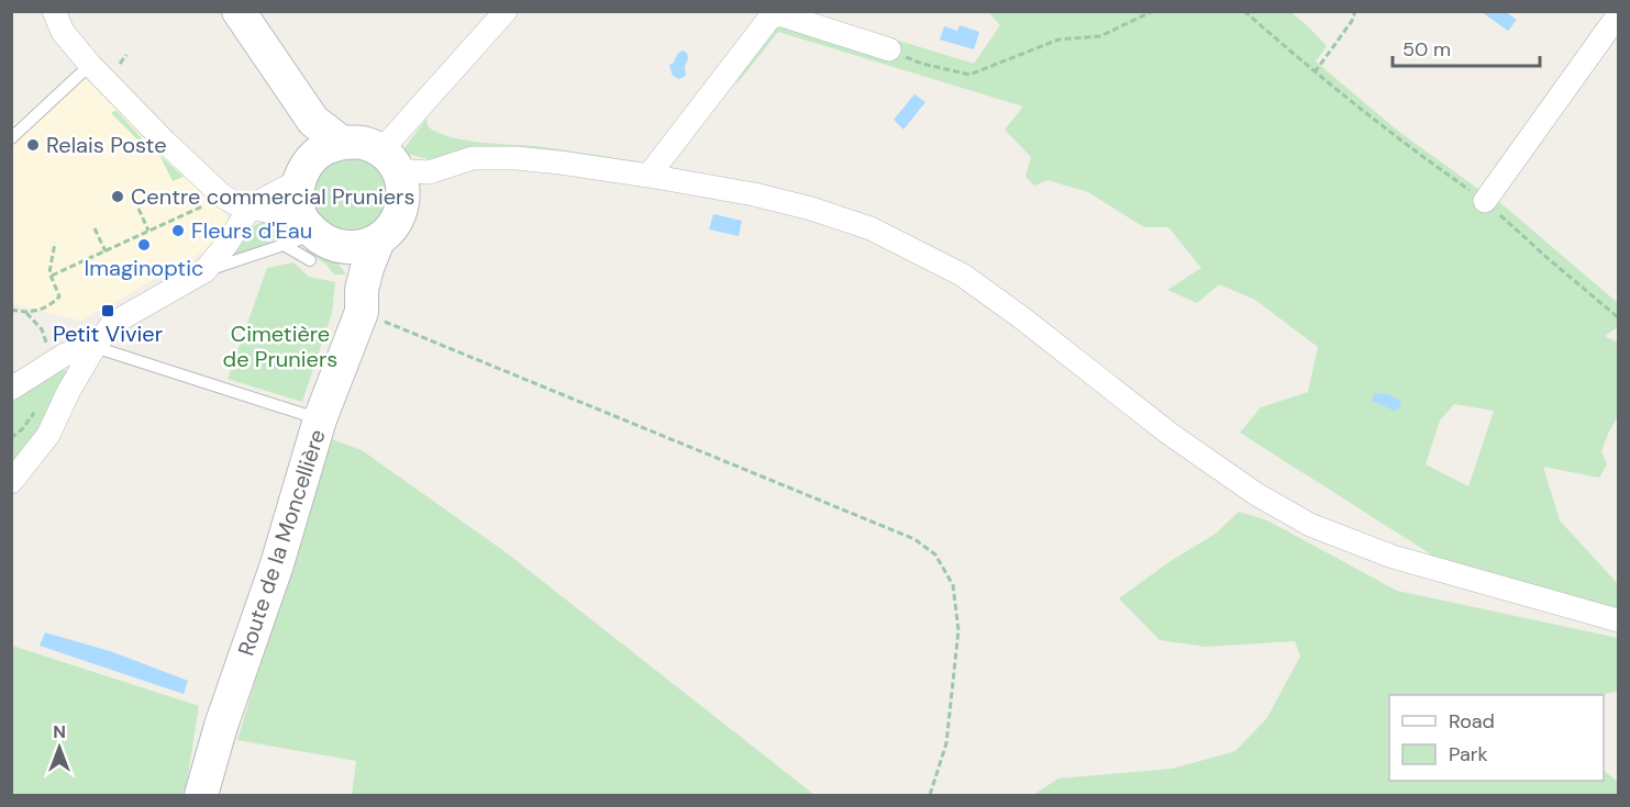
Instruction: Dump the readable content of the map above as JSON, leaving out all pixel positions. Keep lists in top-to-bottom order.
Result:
{
  "streets": {
    "street": ["Route de la Moncellière"]
  },
  "parks": ["Cimetière de Pruniers"],
  "places": {
    "other": [
      "Relais Poste",
      "Centre commercial Pruniers",
      "Fleurs d'Eau",
      "Imaginoptic"
    ],
    "transit": ["Petit Vivier"]
  },
  "legend": ["Road", "Park"],
  "scale_bar": "50 m",
  "north": "top"
}
